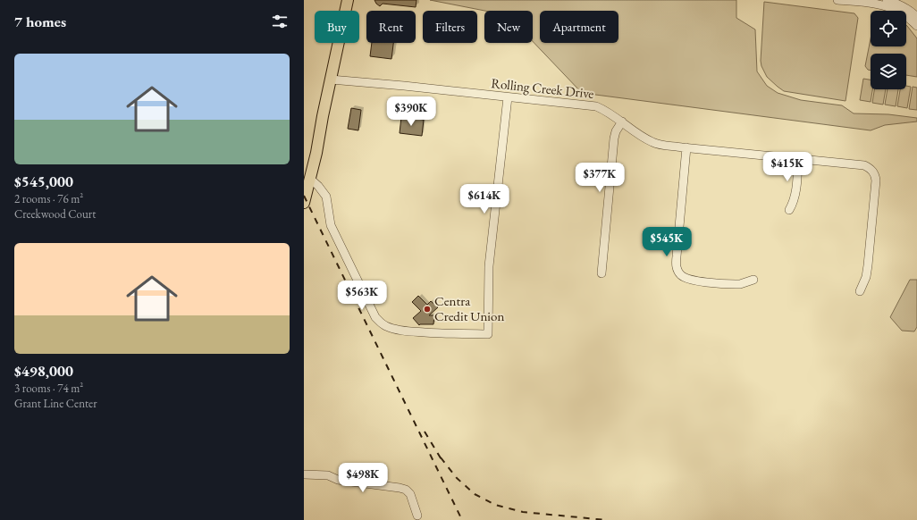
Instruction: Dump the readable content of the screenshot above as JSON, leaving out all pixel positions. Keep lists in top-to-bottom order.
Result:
{
  "streets": {
    "street": ["Rolling Creek Drive"]
  },
  "places": ["Centra Credit Union"],
  "page": {
    "heading": "7 homes",
    "chip": [
      "Buy",
      "Rent",
      "Filters",
      "New",
      "Apartment"
    ],
    "list": [
      {
        "name": "$545,000",
        "note": "2 rooms · 76 m² · Creekwood Court"
      },
      {
        "name": "$498,000",
        "note": "3 rooms · 74 m² · Grant Line Center"
      }
    ],
    "price": [
      "$390K",
      "$415K",
      "$377K",
      "$614K",
      "$545K",
      "$563K",
      "$498K"
    ]
  }
}
